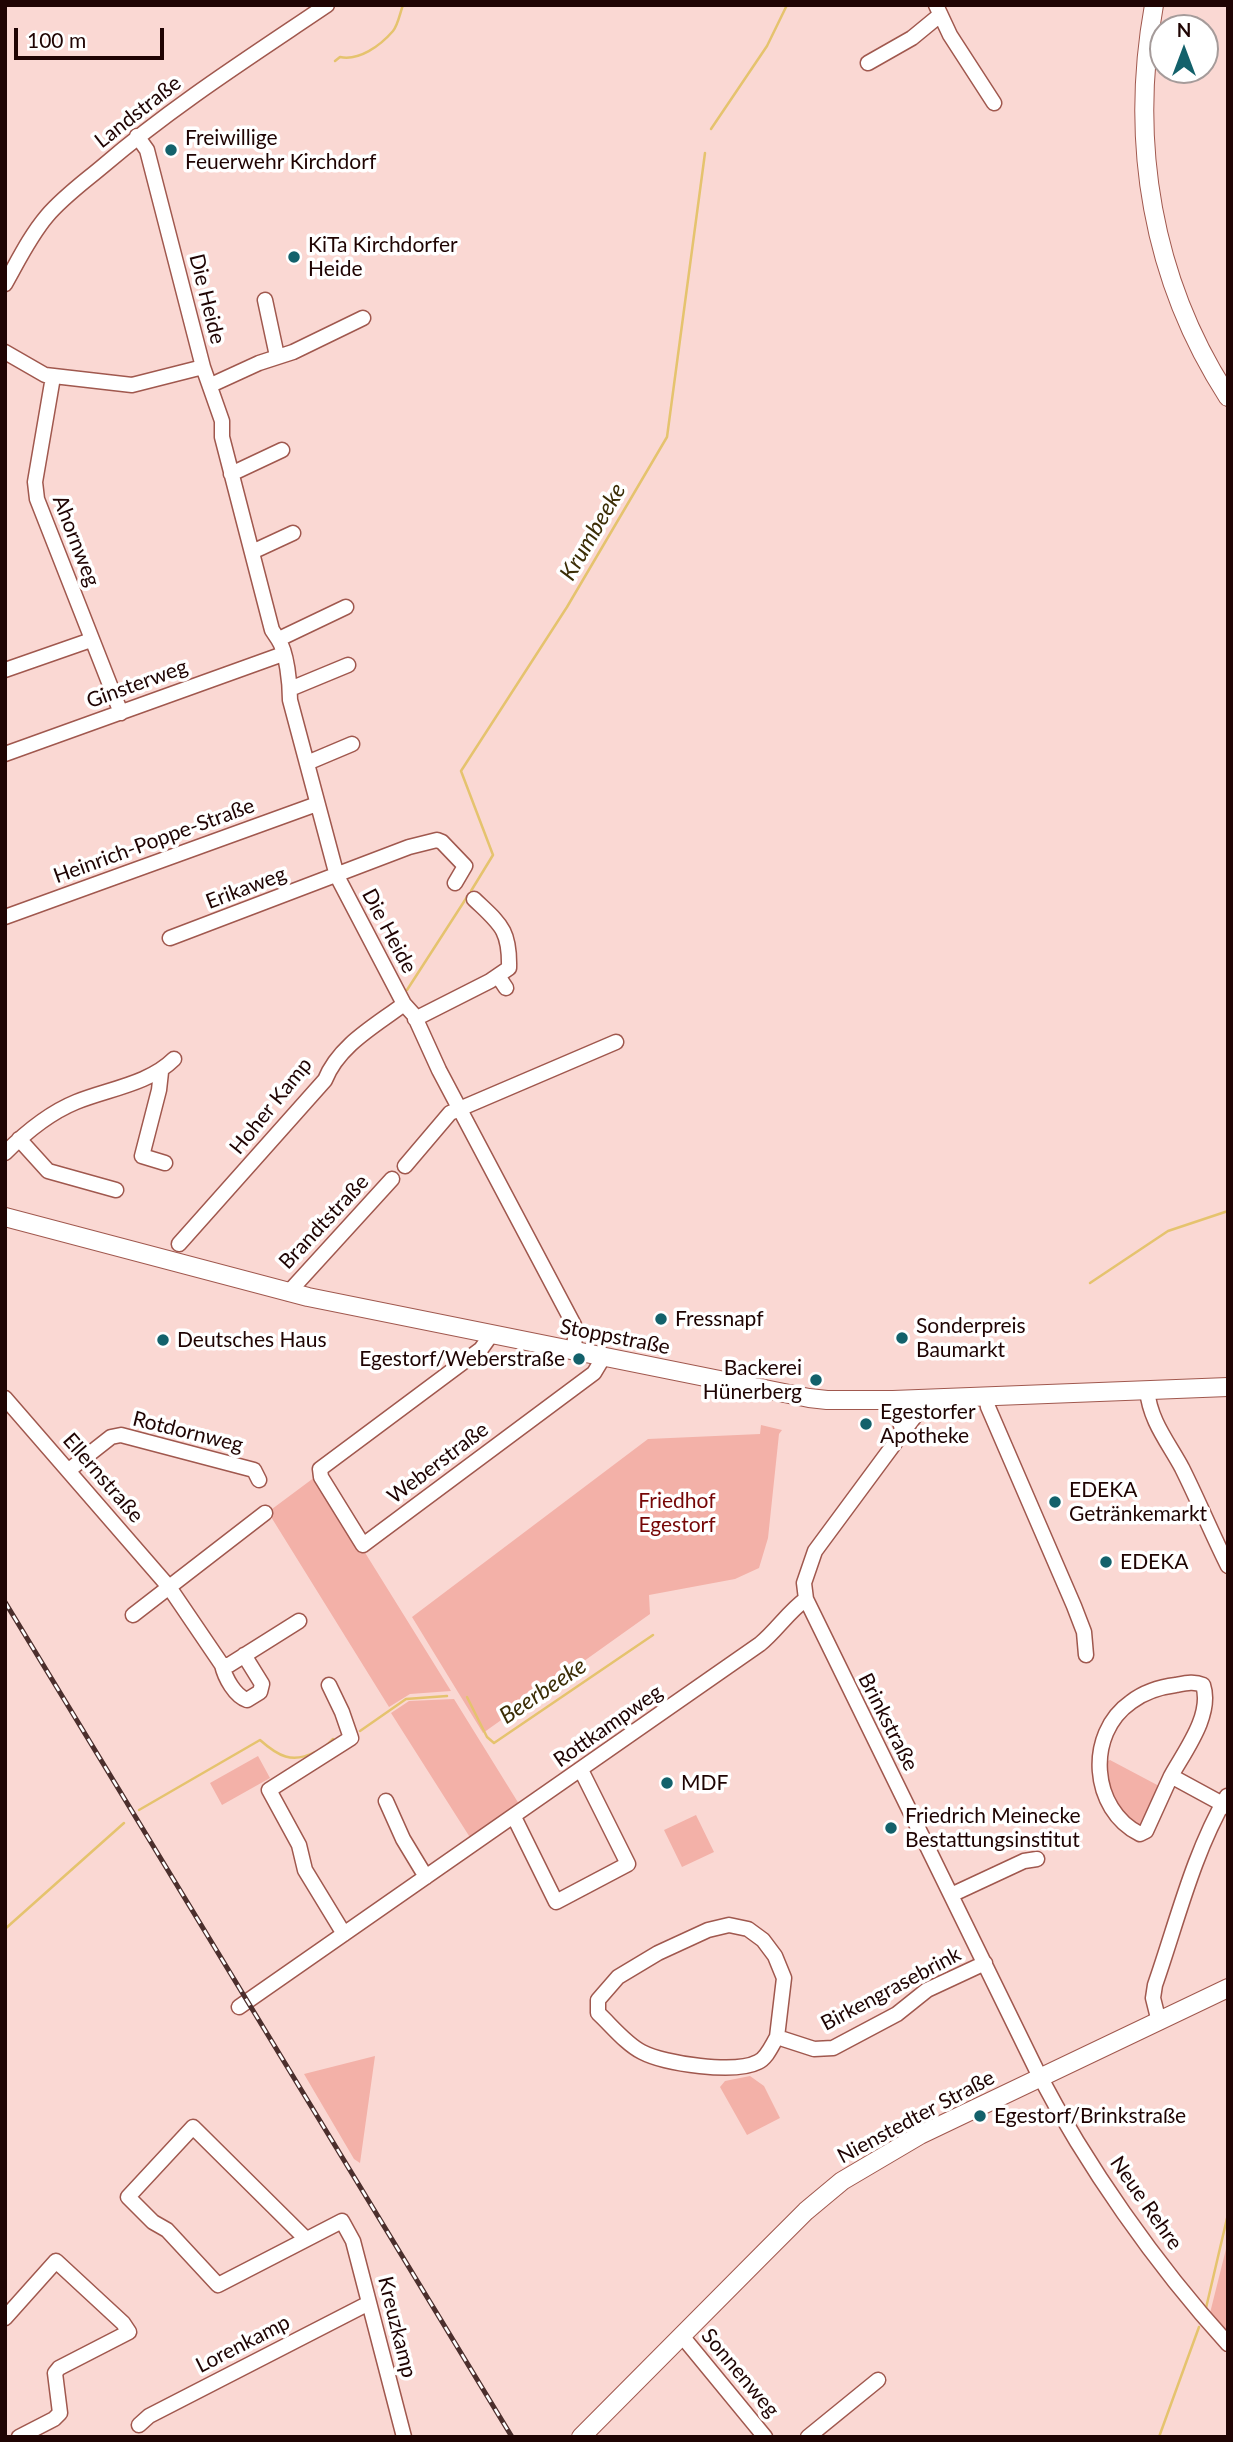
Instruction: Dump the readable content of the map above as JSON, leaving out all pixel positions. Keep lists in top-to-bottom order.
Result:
{
  "streets": {
    "main road": ["Stoppstraße", "Nienstedter Straße"],
    "street": [
      "Landstraße",
      "Die Heide",
      "Ahornweg",
      "Ginsterweg",
      "Heinrich-Poppe-Straße",
      "Erikaweg",
      "Hoher Kamp",
      "Brandtstraße",
      "Rotdornweg",
      "Weberstraße",
      "Ellernstraße",
      "Brinkstraße",
      "Rottkampweg",
      "Birkengrasebrink",
      "Neue Rehre",
      "Kreuzkamp",
      "Lorenkamp",
      "Sonnenweg"
    ]
  },
  "crossings": [
    ["Landstraße", "Die Heide"],
    ["Die Heide", "Ginsterweg"],
    ["Die Heide", "Heinrich-Poppe-Straße"],
    ["Die Heide", "Erikaweg"],
    ["Die Heide", "Hoher Kamp"],
    ["Die Heide", "Stoppstraße"],
    ["Ahornweg", "Ginsterweg"],
    ["Brandtstraße", "Stoppstraße"],
    ["Stoppstraße", "Weberstraße"],
    ["Stoppstraße", "Brinkstraße"],
    ["Rotdornweg", "Ellernstraße"],
    ["Brinkstraße", "Rottkampweg"],
    ["Brinkstraße", "Birkengrasebrink"],
    ["Brinkstraße", "Nienstedter Straße"],
    ["Brinkstraße", "Neue Rehre"],
    ["Nienstedter Straße", "Neue Rehre"],
    ["Nienstedter Straße", "Sonnenweg"],
    ["Kreuzkamp", "Lorenkamp"]
  ],
  "water": ["Krumbeeke", "Beerbeeke"],
  "parks": ["Friedhof Egestorf"],
  "places": [
    "Freiwillige Feuerwehr Kirchdorf",
    "KiTa Kirchdorfer Heide",
    "Fressnapf",
    "Sonderpreis Baumarkt",
    "Deutsches Haus",
    "Egestorf/Weberstraße",
    "Backerei Hünerberg",
    "Egestorfer Apotheke",
    "EDEKA Getränkemarkt",
    "EDEKA",
    "MDF",
    "Friedrich Meinecke Bestattungsinstitut",
    "Egestorf/Brinkstraße"
  ],
  "scale_bar": "100 m",
  "north": "top"
}
